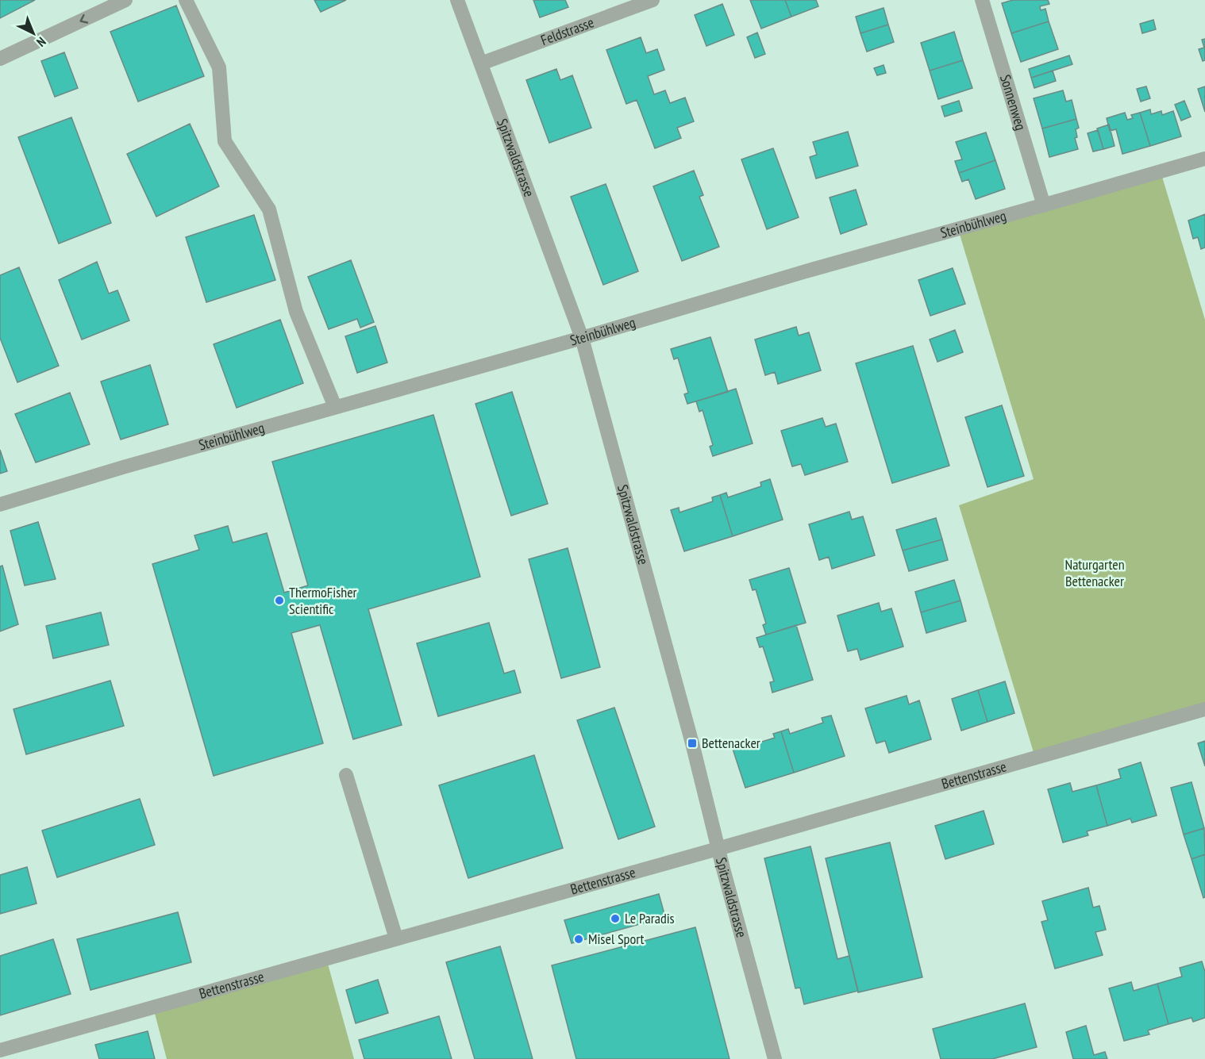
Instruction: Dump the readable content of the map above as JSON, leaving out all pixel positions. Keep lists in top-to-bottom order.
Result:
{
  "streets": {
    "street": [
      "Feldstrasse",
      "Sonnenweg",
      "Spitzwaldstrasse",
      "Steinbühlweg",
      "Bettenstrasse"
    ]
  },
  "crossings": [
    ["Feldstrasse", "Spitzwaldstrasse"],
    ["Sonnenweg", "Steinbühlweg"],
    ["Spitzwaldstrasse", "Steinbühlweg"],
    ["Spitzwaldstrasse", "Bettenstrasse"]
  ],
  "parks": ["Naturgarten Bettenacker"],
  "places": {
    "other": ["ThermoFisher Scientific", "Le Paradis", "Misel Sport"],
    "transit": ["Bettenacker"]
  },
  "north": "bottom right"
}
